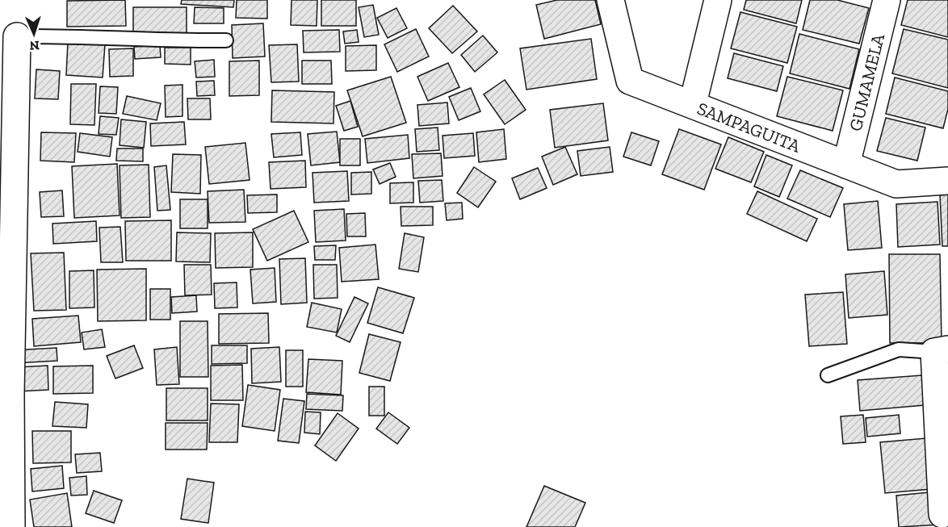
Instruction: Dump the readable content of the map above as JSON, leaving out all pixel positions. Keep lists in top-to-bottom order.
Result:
{
  "streets": {
    "street": ["GUMAMELA", "SAMPAGUITA"]
  },
  "crossings": [
    ["GUMAMELA", "SAMPAGUITA"]
  ],
  "north": "bottom"
}
